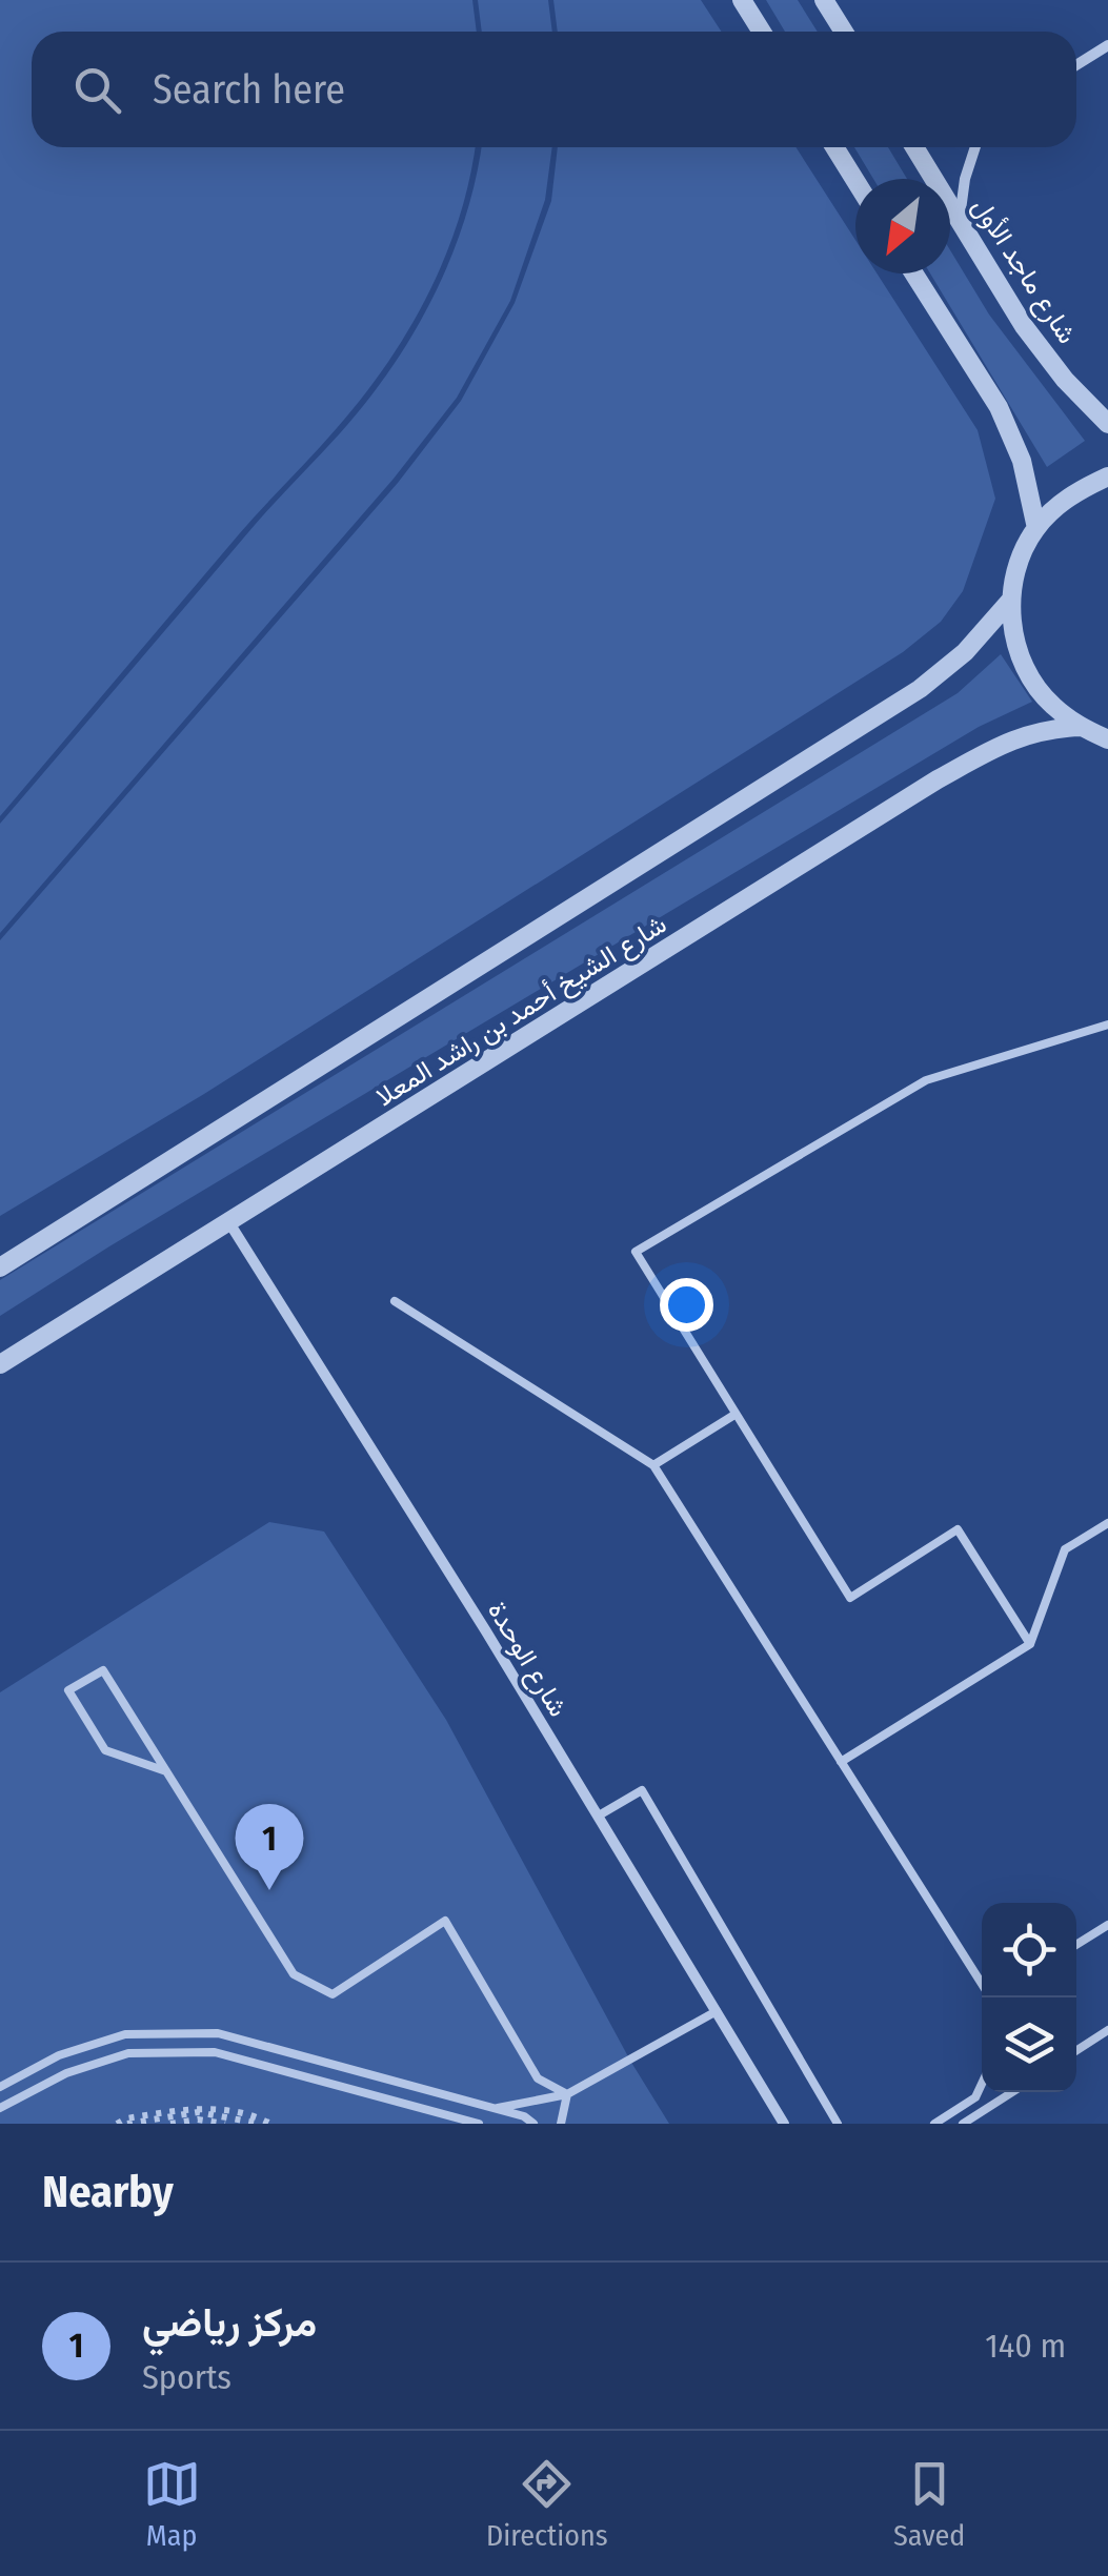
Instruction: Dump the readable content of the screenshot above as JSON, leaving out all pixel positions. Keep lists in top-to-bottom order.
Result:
{
  "streets": {
    "street": ["شارع ماجد الأول", "شارع الشيخ أحمد بن راشد المعلا", "شارع الوحدة"]
  },
  "crossings": [
    ["شارع الشيخ أحمد بن راشد المعلا", "شارع الوحدة"]
  ],
  "north": "bottom left",
  "page": {
    "search": "Search here",
    "pins": "1",
    "heading": "Nearby",
    "list": [
      {
        "mark": "1",
        "name": "مركز رياضي",
        "note": "Sports",
        "value": "140 m"
      }
    ],
    "nav": ["Map", "Directions", "Saved"]
  }
}
